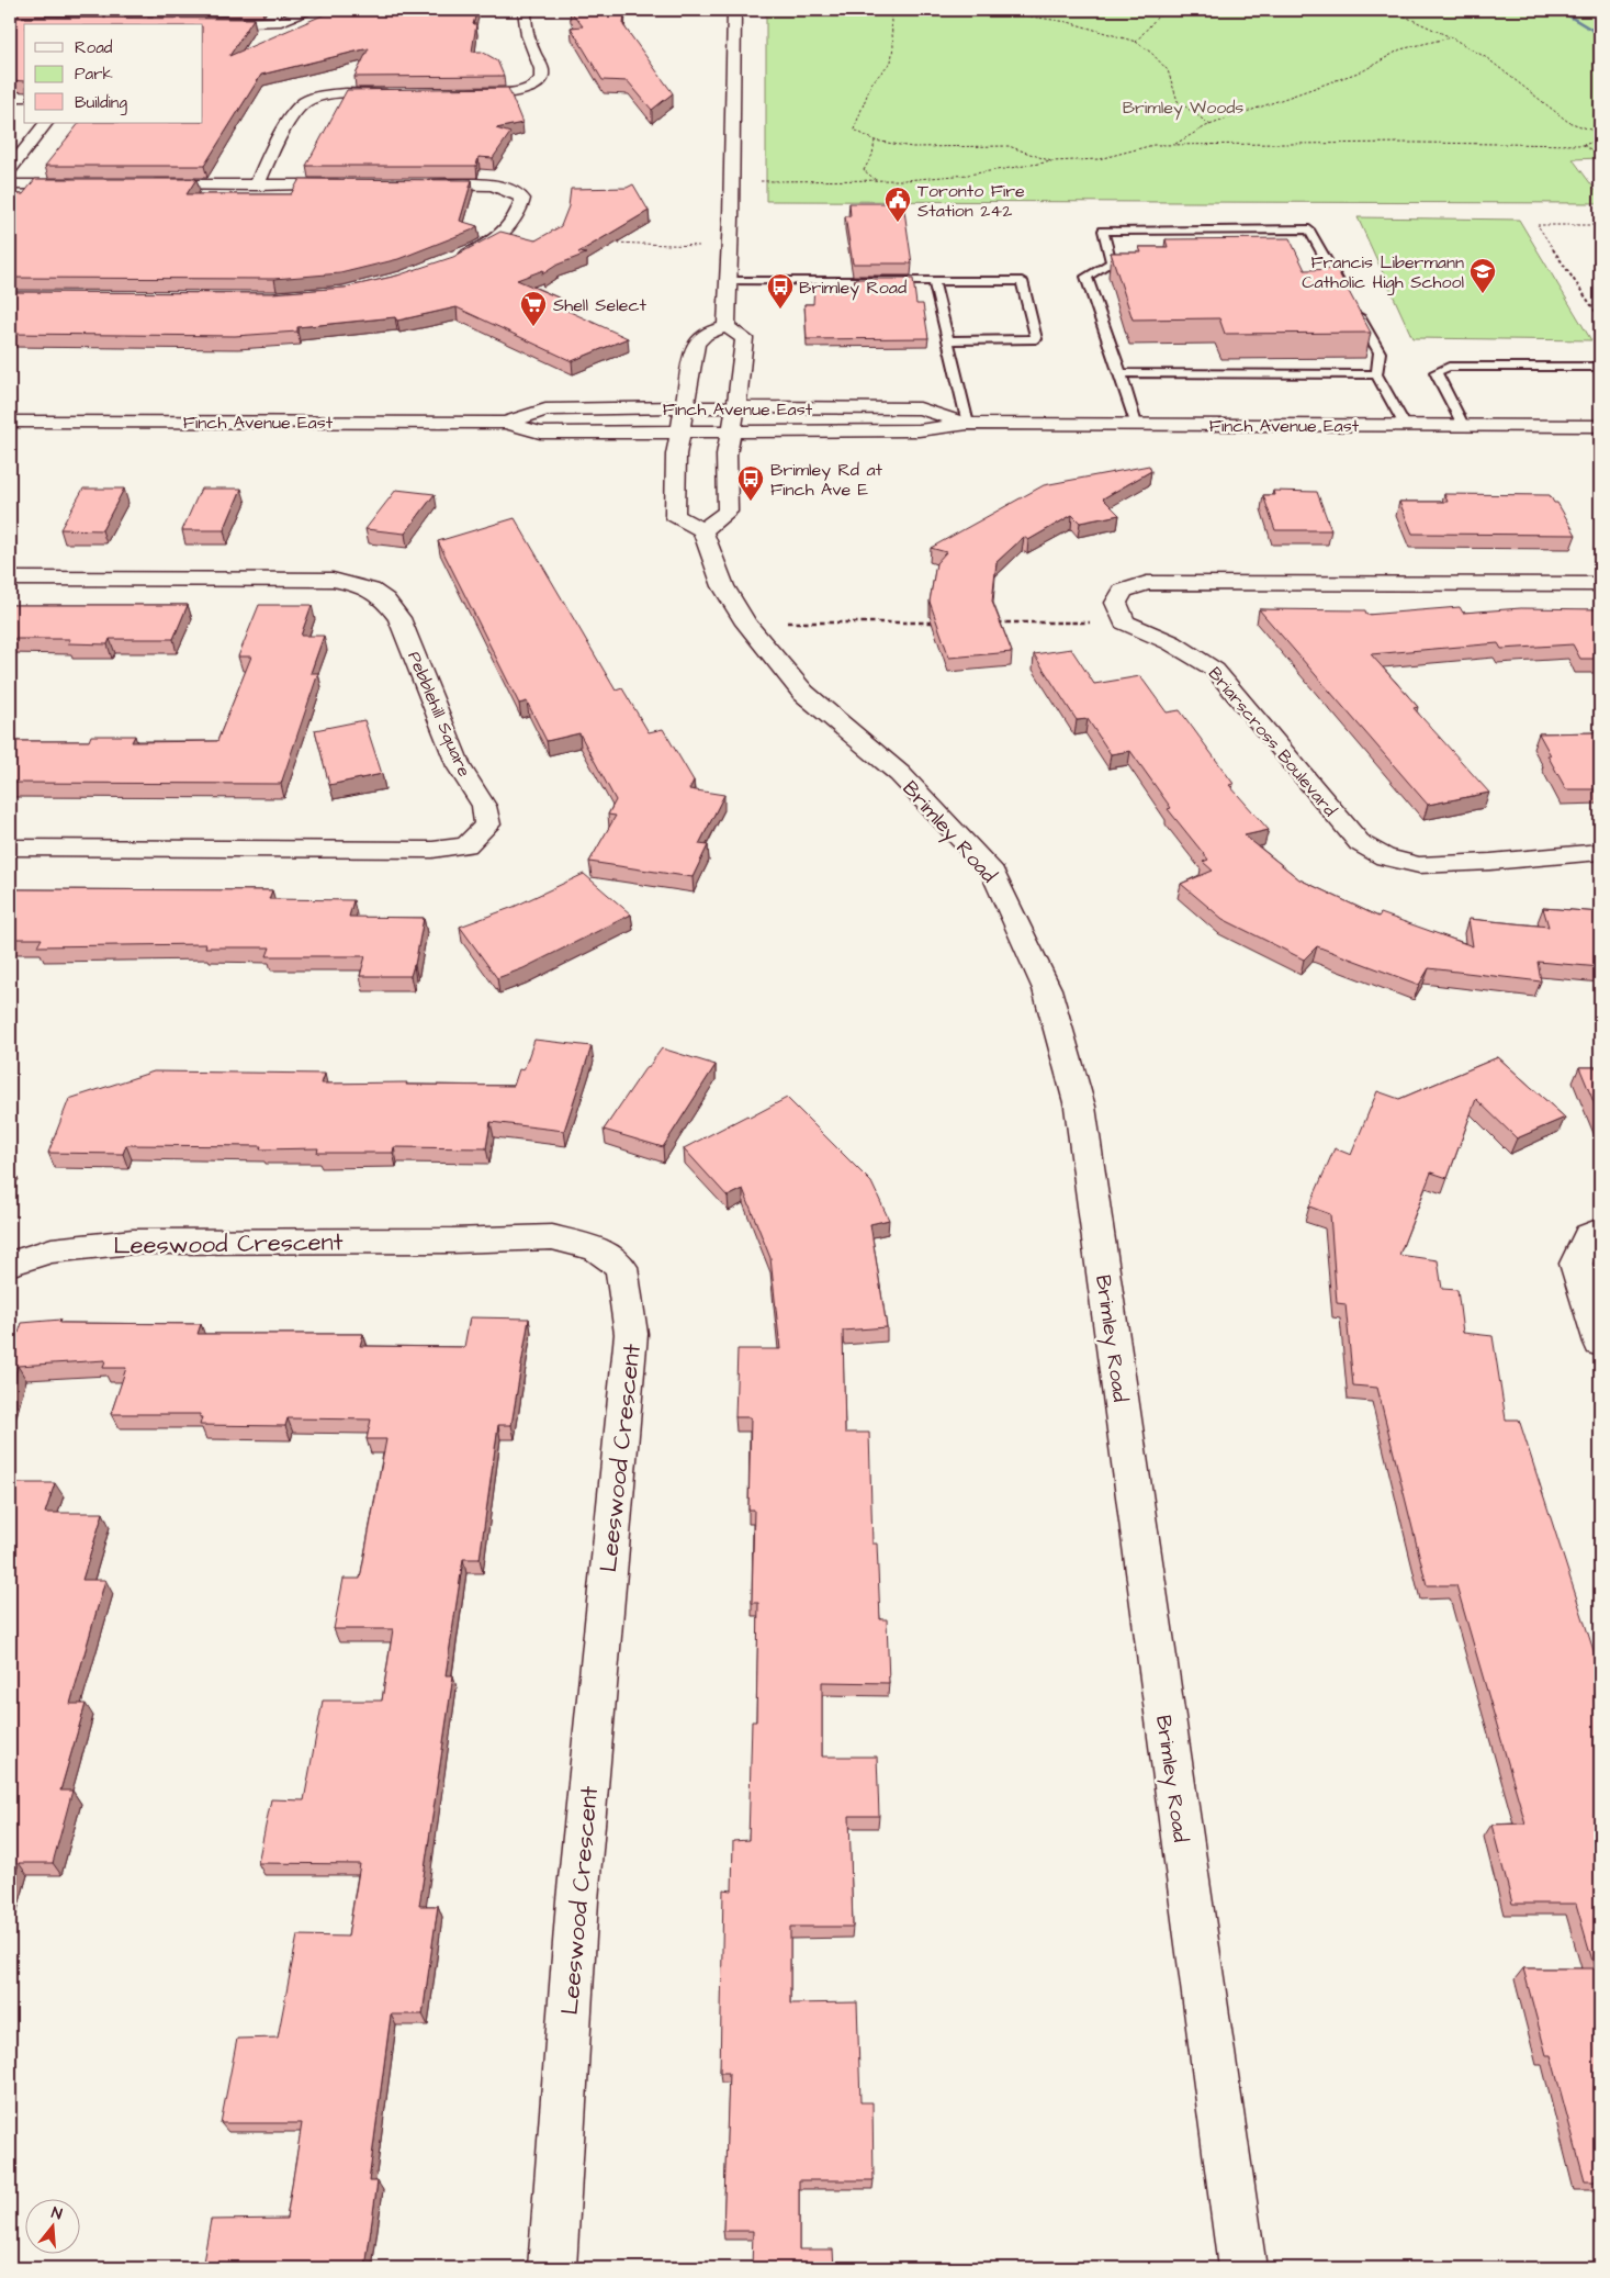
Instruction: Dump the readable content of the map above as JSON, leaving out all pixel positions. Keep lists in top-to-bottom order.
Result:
{
  "streets": {
    "main road": [
      "Finch Avenue East",
      "Pebblehill Square",
      "Briarscross Boulevard",
      "Brimley Road",
      "Leeswood Crescent"
    ]
  },
  "parks": ["Brimley Woods"],
  "places": {
    "public building": ["Toronto Fire Station 242"],
    "school or university": ["Francis Libermann Catholic High School"],
    "bus stop": ["Brimley Road", "Brimley Rd at Finch Ave E"],
    "supermarket": ["Shell Select"]
  },
  "legend": ["Road", "Park", "Building"],
  "north": "top"
}
